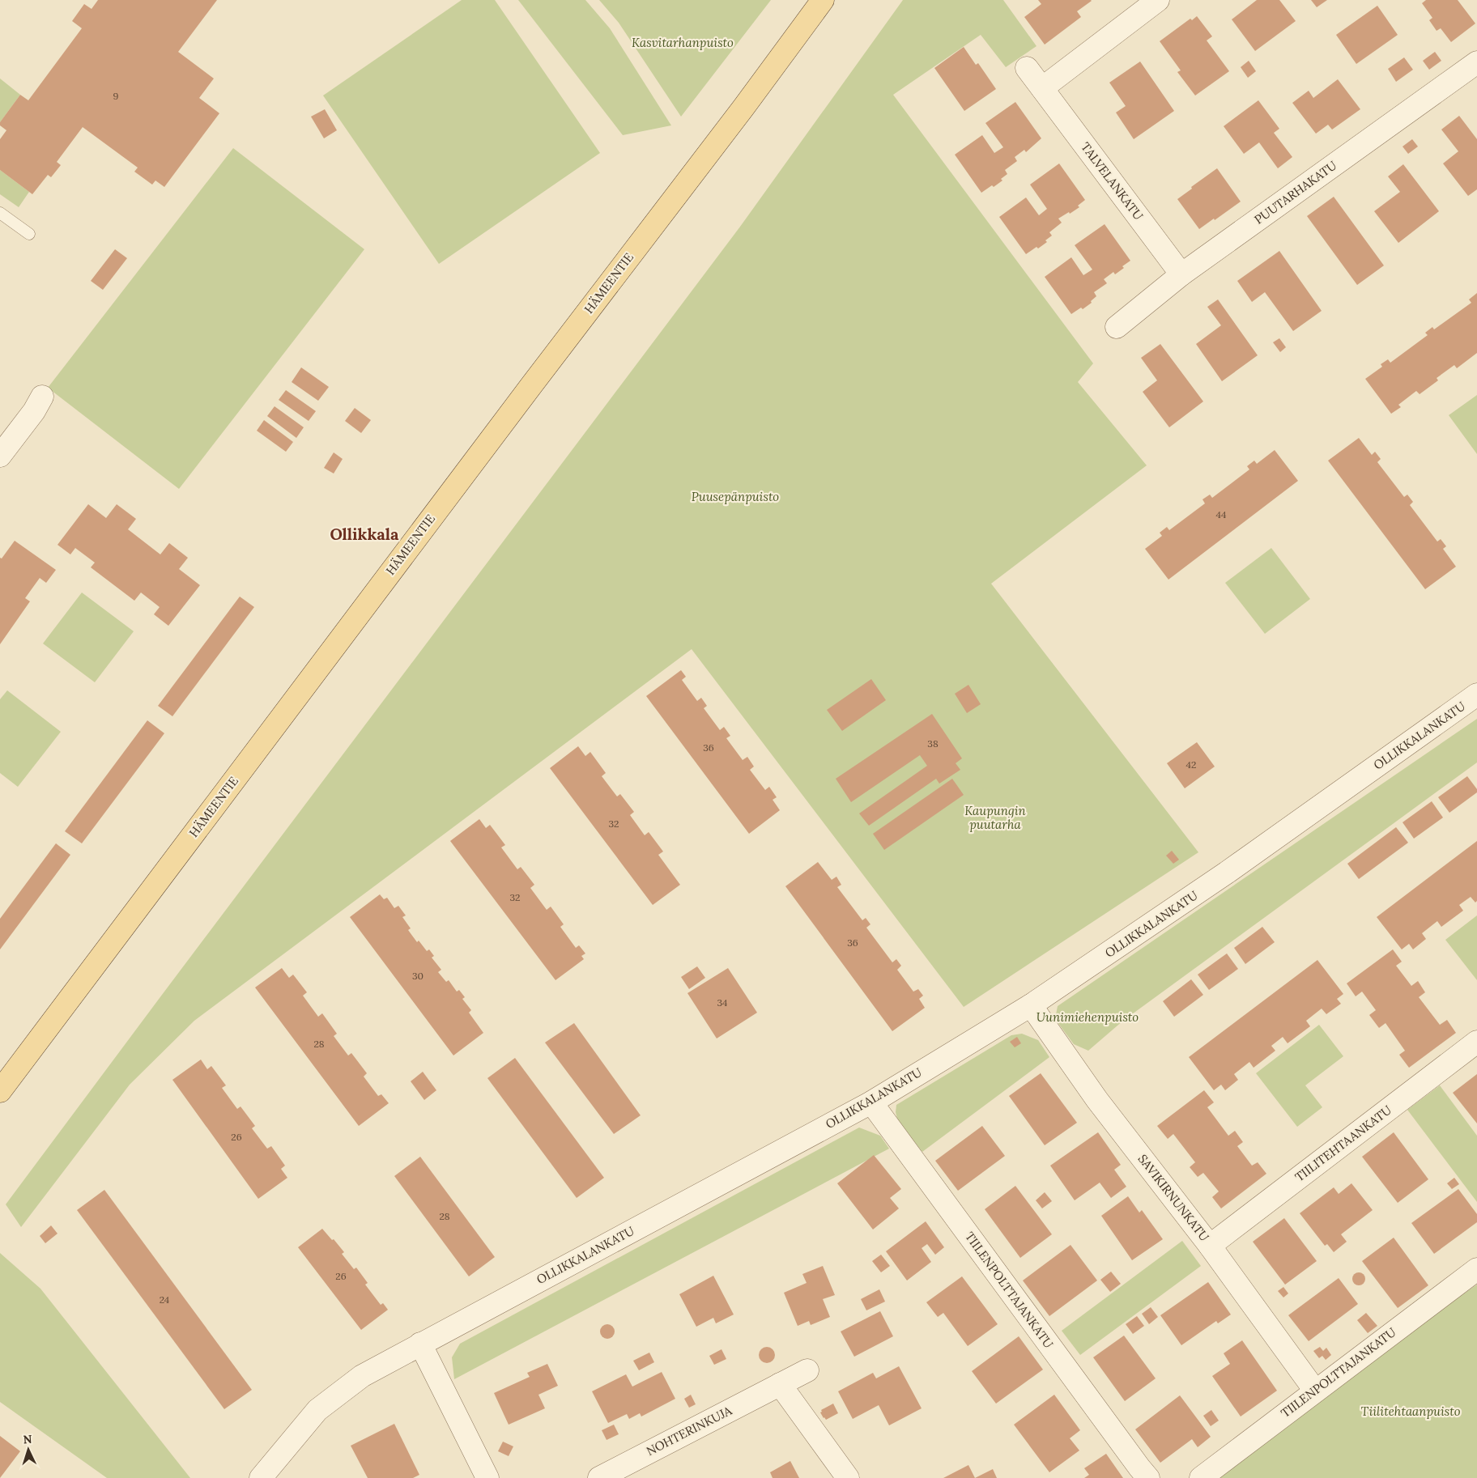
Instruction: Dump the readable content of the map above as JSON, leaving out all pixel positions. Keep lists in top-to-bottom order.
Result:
{
  "streets": {
    "main road": ["HÄMEENTIE"],
    "street": [
      "TALVELANKATU",
      "PUUTARHAKATU",
      "OLLIKKALANKATU",
      "TIILITEHTAANKATU",
      "SAVIKIRNUNKATU",
      "TIILENPOLTTAJANKATU",
      "NOHTERINKUJA"
    ]
  },
  "crossings": [
    ["TALVELANKATU", "PUUTARHAKATU"],
    ["OLLIKKALANKATU", "SAVIKIRNUNKATU"],
    ["OLLIKKALANKATU", "TIILENPOLTTAJANKATU"],
    ["TIILITEHTAANKATU", "SAVIKIRNUNKATU"],
    ["SAVIKIRNUNKATU", "TIILENPOLTTAJANKATU"]
  ],
  "districts": ["Ollikkala"],
  "parks": [
    "Kasvitarhanpuisto",
    "Puusepänpuisto",
    "Kaupungin puutarha",
    "Uunimiehenpuisto",
    "Tiilitehtaanpuisto"
  ],
  "house_numbers": [
    "9",
    "44",
    "38",
    "36",
    "42",
    "32",
    "32",
    "36",
    "30",
    "34",
    "28",
    "26",
    "28",
    "26",
    "24"
  ],
  "north": "top"
}
